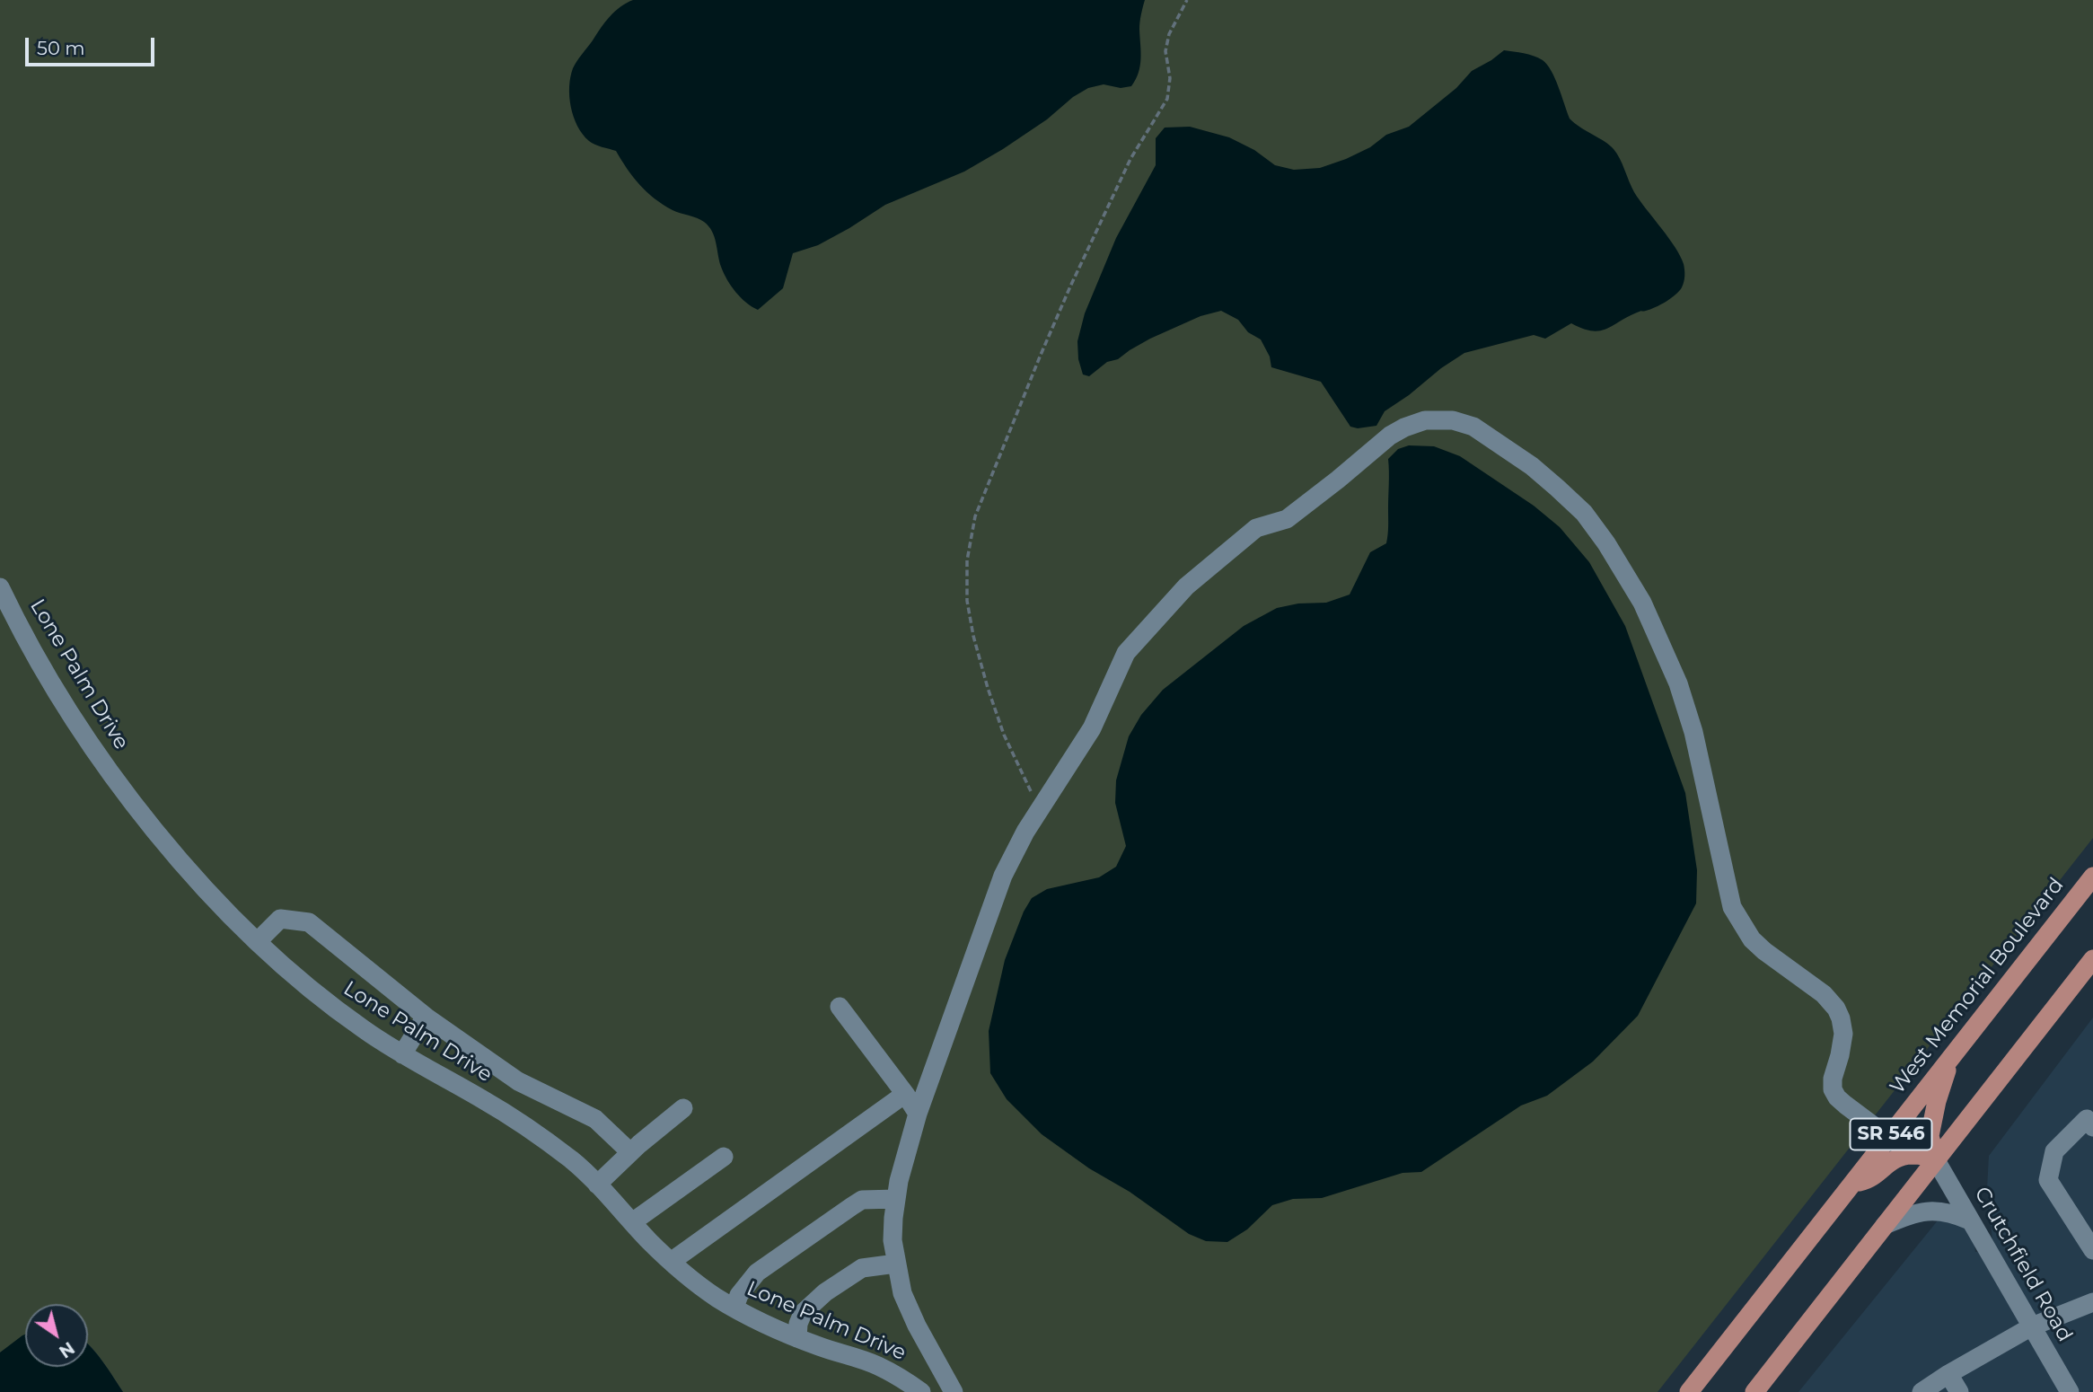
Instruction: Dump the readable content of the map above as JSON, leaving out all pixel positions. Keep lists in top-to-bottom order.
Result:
{
  "streets": {
    "main road": ["West Memorial Boulevard", "SR 546"],
    "street": ["Lone Palm Drive", "Crutchfield Road"]
  },
  "crossings": [
    ["SR 546", "Crutchfield Road"]
  ],
  "scale_bar": "50 m",
  "north": "bottom right"
}
